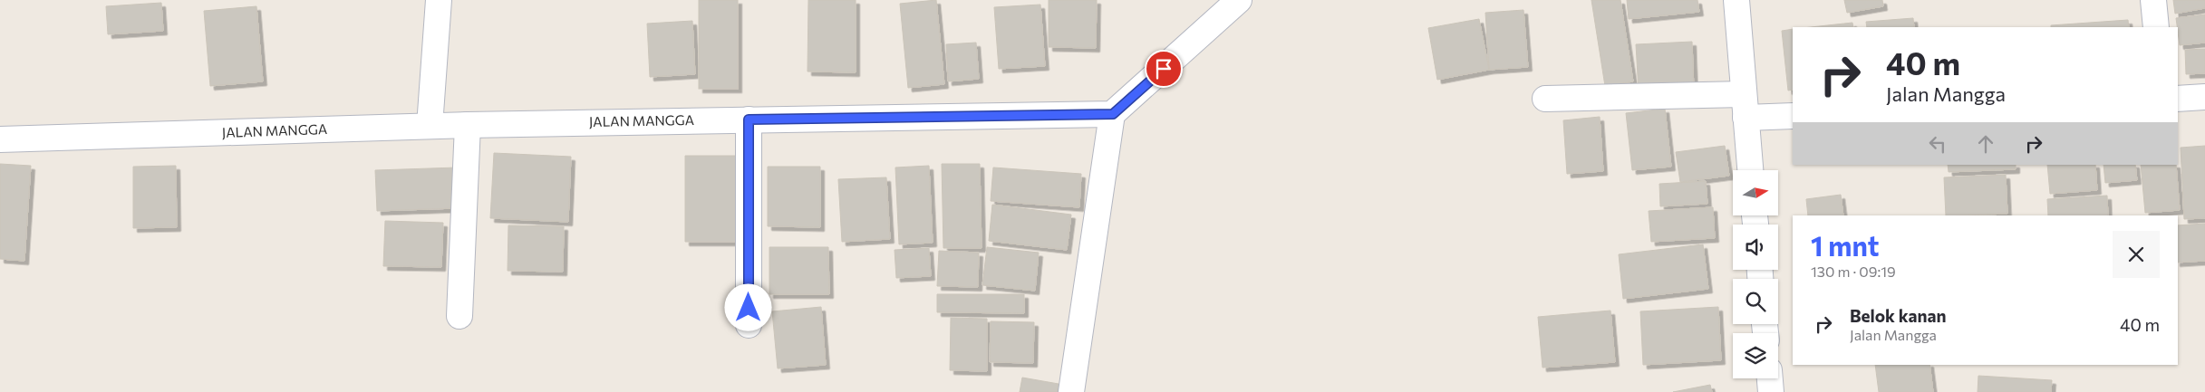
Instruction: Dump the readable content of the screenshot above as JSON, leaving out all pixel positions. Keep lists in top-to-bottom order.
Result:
{
  "streets": {
    "street": ["JALAN MANGGA"]
  },
  "north": "right",
  "page": {
    "turn": ["40 m", "Jalan Mangga"],
    "heading": ["1 mnt", "130 m · 09:19"],
    "list": [
      {
        "name": "Belok kanan",
        "note": "Jalan Mangga",
        "value": "40 m"
      }
    ]
  }
}
